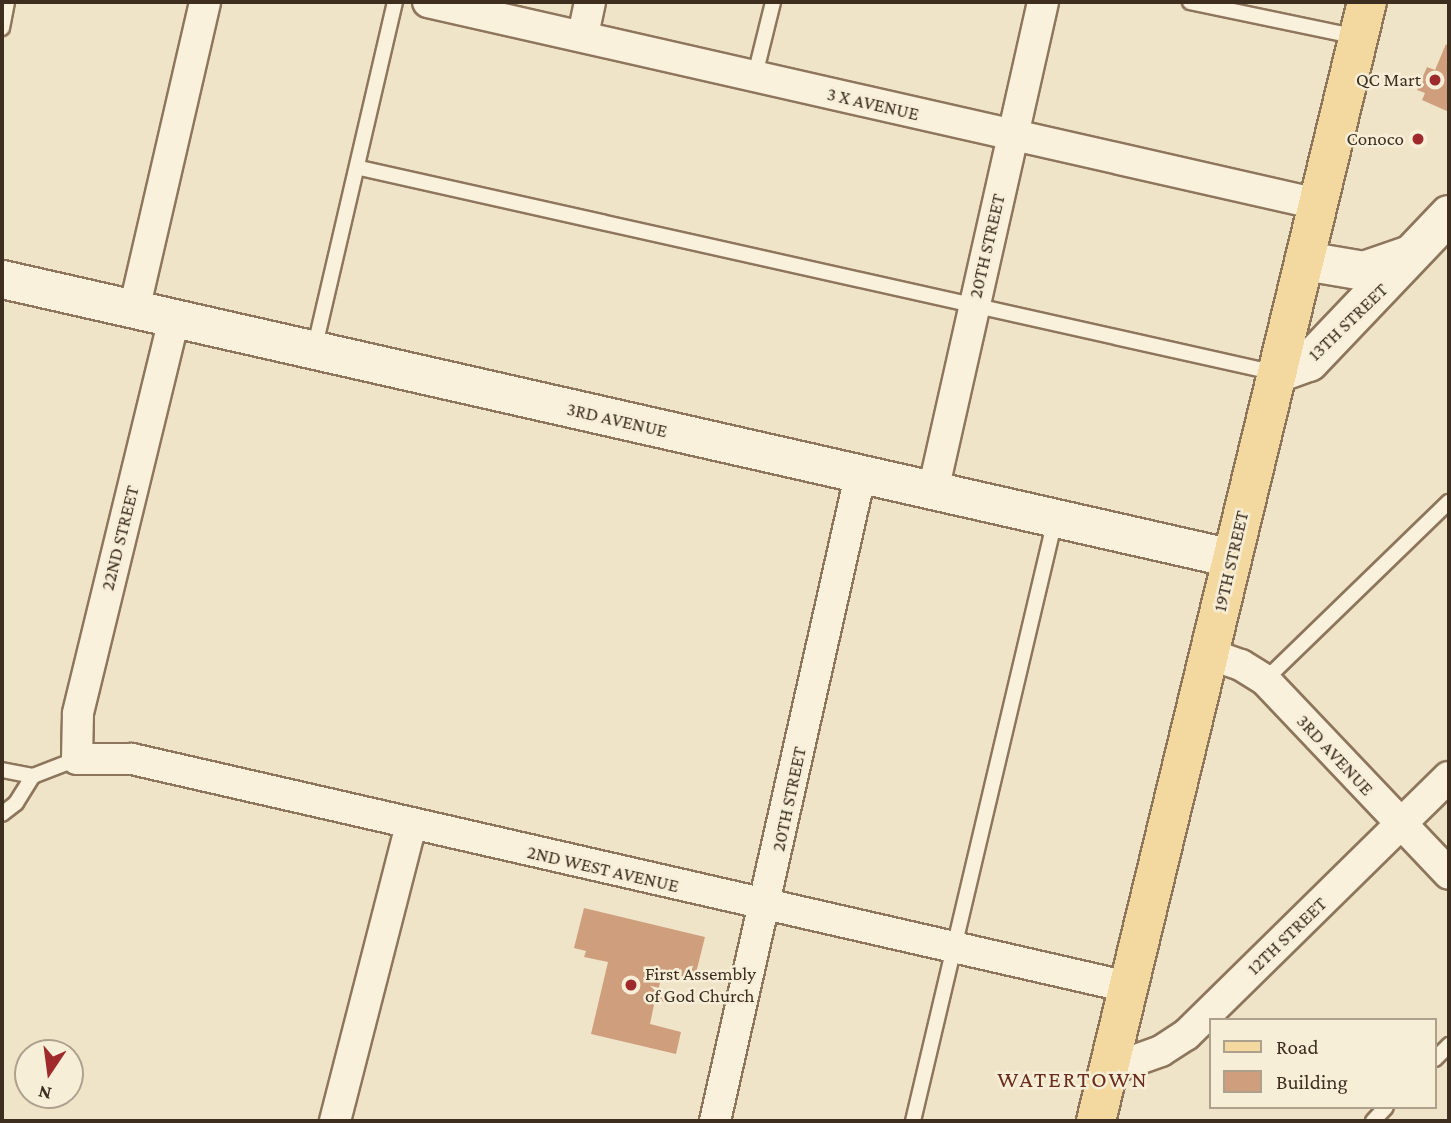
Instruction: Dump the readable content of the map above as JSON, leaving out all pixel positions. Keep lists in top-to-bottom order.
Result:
{
  "streets": {
    "main road": ["13TH STREET", "19TH STREET"],
    "street": [
      "3 X AVENUE",
      "20TH STREET",
      "3RD AVENUE",
      "22ND STREET",
      "2ND WEST AVENUE",
      "12TH STREET"
    ]
  },
  "crossings": [
    ["3 X AVENUE", "20TH STREET"],
    ["3 X AVENUE", "19TH STREET"],
    ["20TH STREET", "3RD AVENUE"],
    ["20TH STREET", "2ND WEST AVENUE"],
    ["13TH STREET", "19TH STREET"],
    ["3RD AVENUE", "22ND STREET"],
    ["3RD AVENUE", "19TH STREET"],
    ["3RD AVENUE", "12TH STREET"],
    ["22ND STREET", "2ND WEST AVENUE"],
    ["19TH STREET", "2ND WEST AVENUE"],
    ["19TH STREET", "12TH STREET"]
  ],
  "districts": ["WATERTOWN"],
  "places": ["QC Mart", "Conoco", "First Assembly of God Church"],
  "legend": ["Road", "Building"],
  "north": "bottom"
}
